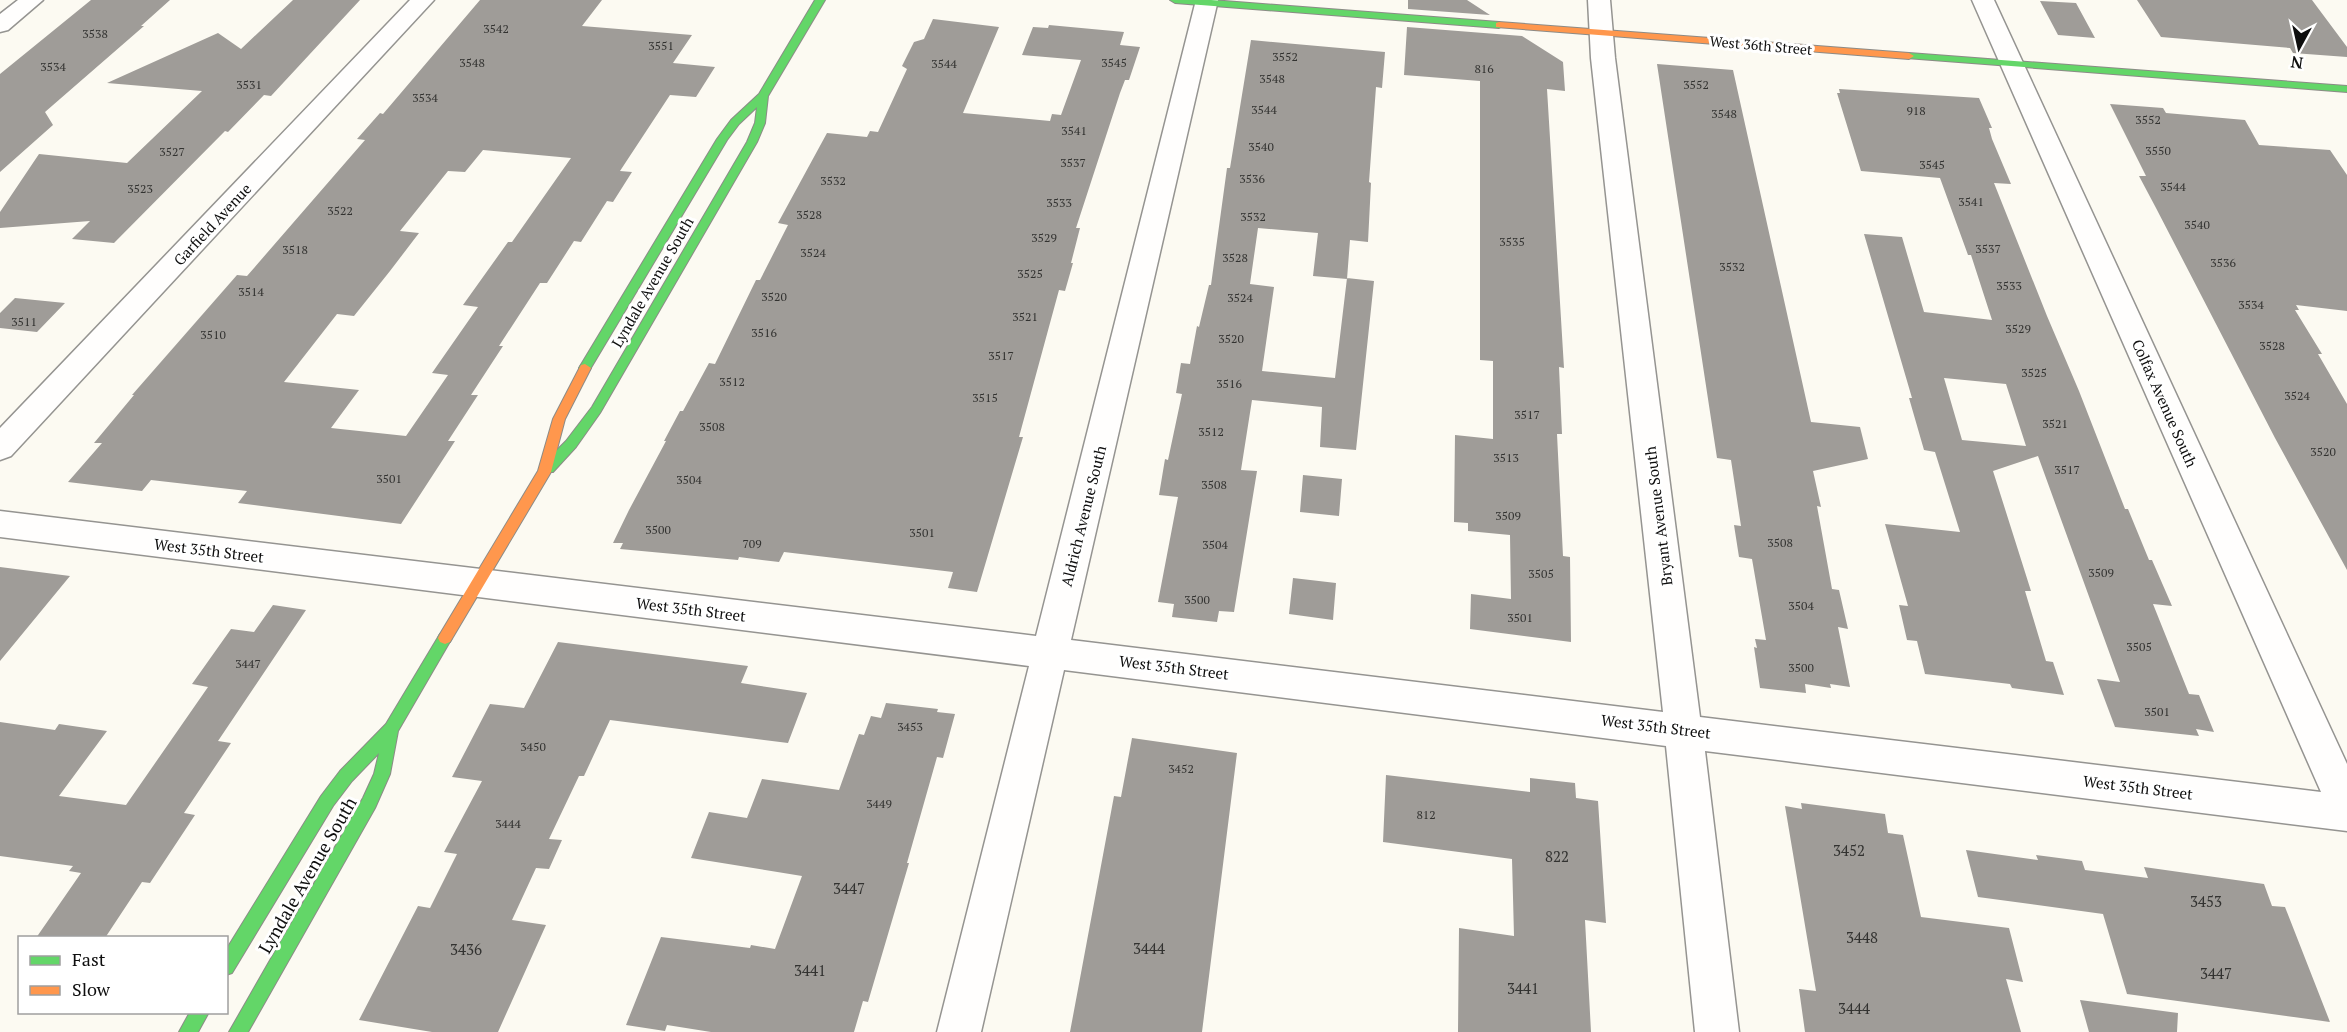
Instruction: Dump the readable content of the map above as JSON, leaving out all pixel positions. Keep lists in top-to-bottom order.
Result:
{
  "streets": {
    "main road": ["West 36th Street", "Lyndale Avenue South"],
    "street": [
      "Garfield Avenue",
      "Colfax Avenue South",
      "Aldrich Avenue South",
      "Bryant Avenue South",
      "West 35th Street"
    ]
  },
  "crossings": [
    ["West 36th Street", "Colfax Avenue South"],
    ["West 36th Street", "Aldrich Avenue South"],
    ["West 36th Street", "Bryant Avenue South"],
    ["Lyndale Avenue South", "West 35th Street"],
    ["Aldrich Avenue South", "West 35th Street"],
    ["Bryant Avenue South", "West 35th Street"]
  ],
  "house_numbers": [
    "3542",
    "3538",
    "3551",
    "3552",
    "3548",
    "3545",
    "3544",
    "3534",
    "816",
    "3548",
    "3531",
    "3552",
    "3534",
    "3544",
    "918",
    "3548",
    "3552",
    "3541",
    "3540",
    "3550",
    "3527",
    "3537",
    "3545",
    "3536",
    "3532",
    "3544",
    "3523",
    "3541",
    "3533",
    "3522",
    "3528",
    "3532",
    "3540",
    "3529",
    "3535",
    "3537",
    "3518",
    "3524",
    "3528",
    "3536",
    "3532",
    "3525",
    "3533",
    "3514",
    "3520",
    "3524",
    "3534",
    "3521",
    "3511",
    "3529",
    "3516",
    "3510",
    "3520",
    "3528",
    "3517",
    "3525",
    "3512",
    "3516",
    "3524",
    "3515",
    "3517",
    "3521",
    "3508",
    "3512",
    "3520",
    "3513",
    "3517",
    "3501",
    "3504",
    "3508",
    "3509",
    "3500",
    "3501",
    "3508",
    "709",
    "3504",
    "3509",
    "3505",
    "3500",
    "3504",
    "3501",
    "3505",
    "3447",
    "3500",
    "3501",
    "3453",
    "3450",
    "3452",
    "3449",
    "812",
    "3444",
    "3452",
    "822",
    "3447",
    "3453",
    "3448",
    "3444",
    "3436",
    "3441",
    "3447",
    "3441",
    "3444"
  ],
  "legend": ["Fast", "Slow"],
  "north": "bottom"
}
